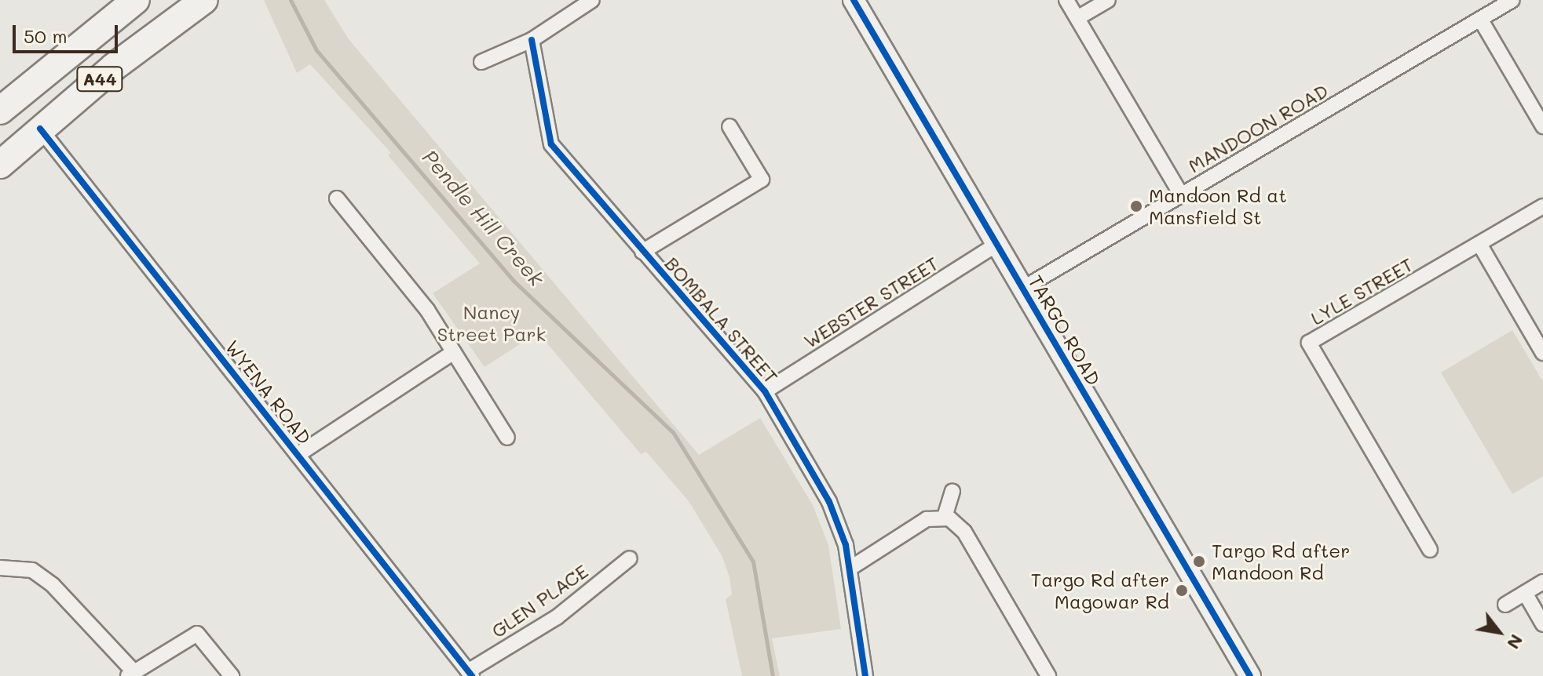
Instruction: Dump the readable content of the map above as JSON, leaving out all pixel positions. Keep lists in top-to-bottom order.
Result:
{
  "streets": {
    "highway": ["A44"],
    "street": [
      "MANDOON ROAD",
      "LYLE STREET",
      "WEBSTER STREET",
      "BOMBALA STREET",
      "TARGO ROAD",
      "WYENA ROAD",
      "GLEN PLACE"
    ]
  },
  "crossings": [
    ["A44", "WYENA ROAD"],
    ["MANDOON ROAD", "TARGO ROAD"],
    ["WEBSTER STREET", "BOMBALA STREET"],
    ["WEBSTER STREET", "TARGO ROAD"],
    ["WYENA ROAD", "GLEN PLACE"]
  ],
  "water": ["Pendle Hill Creek"],
  "parks": ["Nancy Street Park"],
  "places": ["Mandoon Rd at Mansfield St", "Targo Rd after Mandoon Rd", "Targo Rd after Magowar Rd"],
  "scale_bar": "50 m",
  "north": "bottom right"
}
